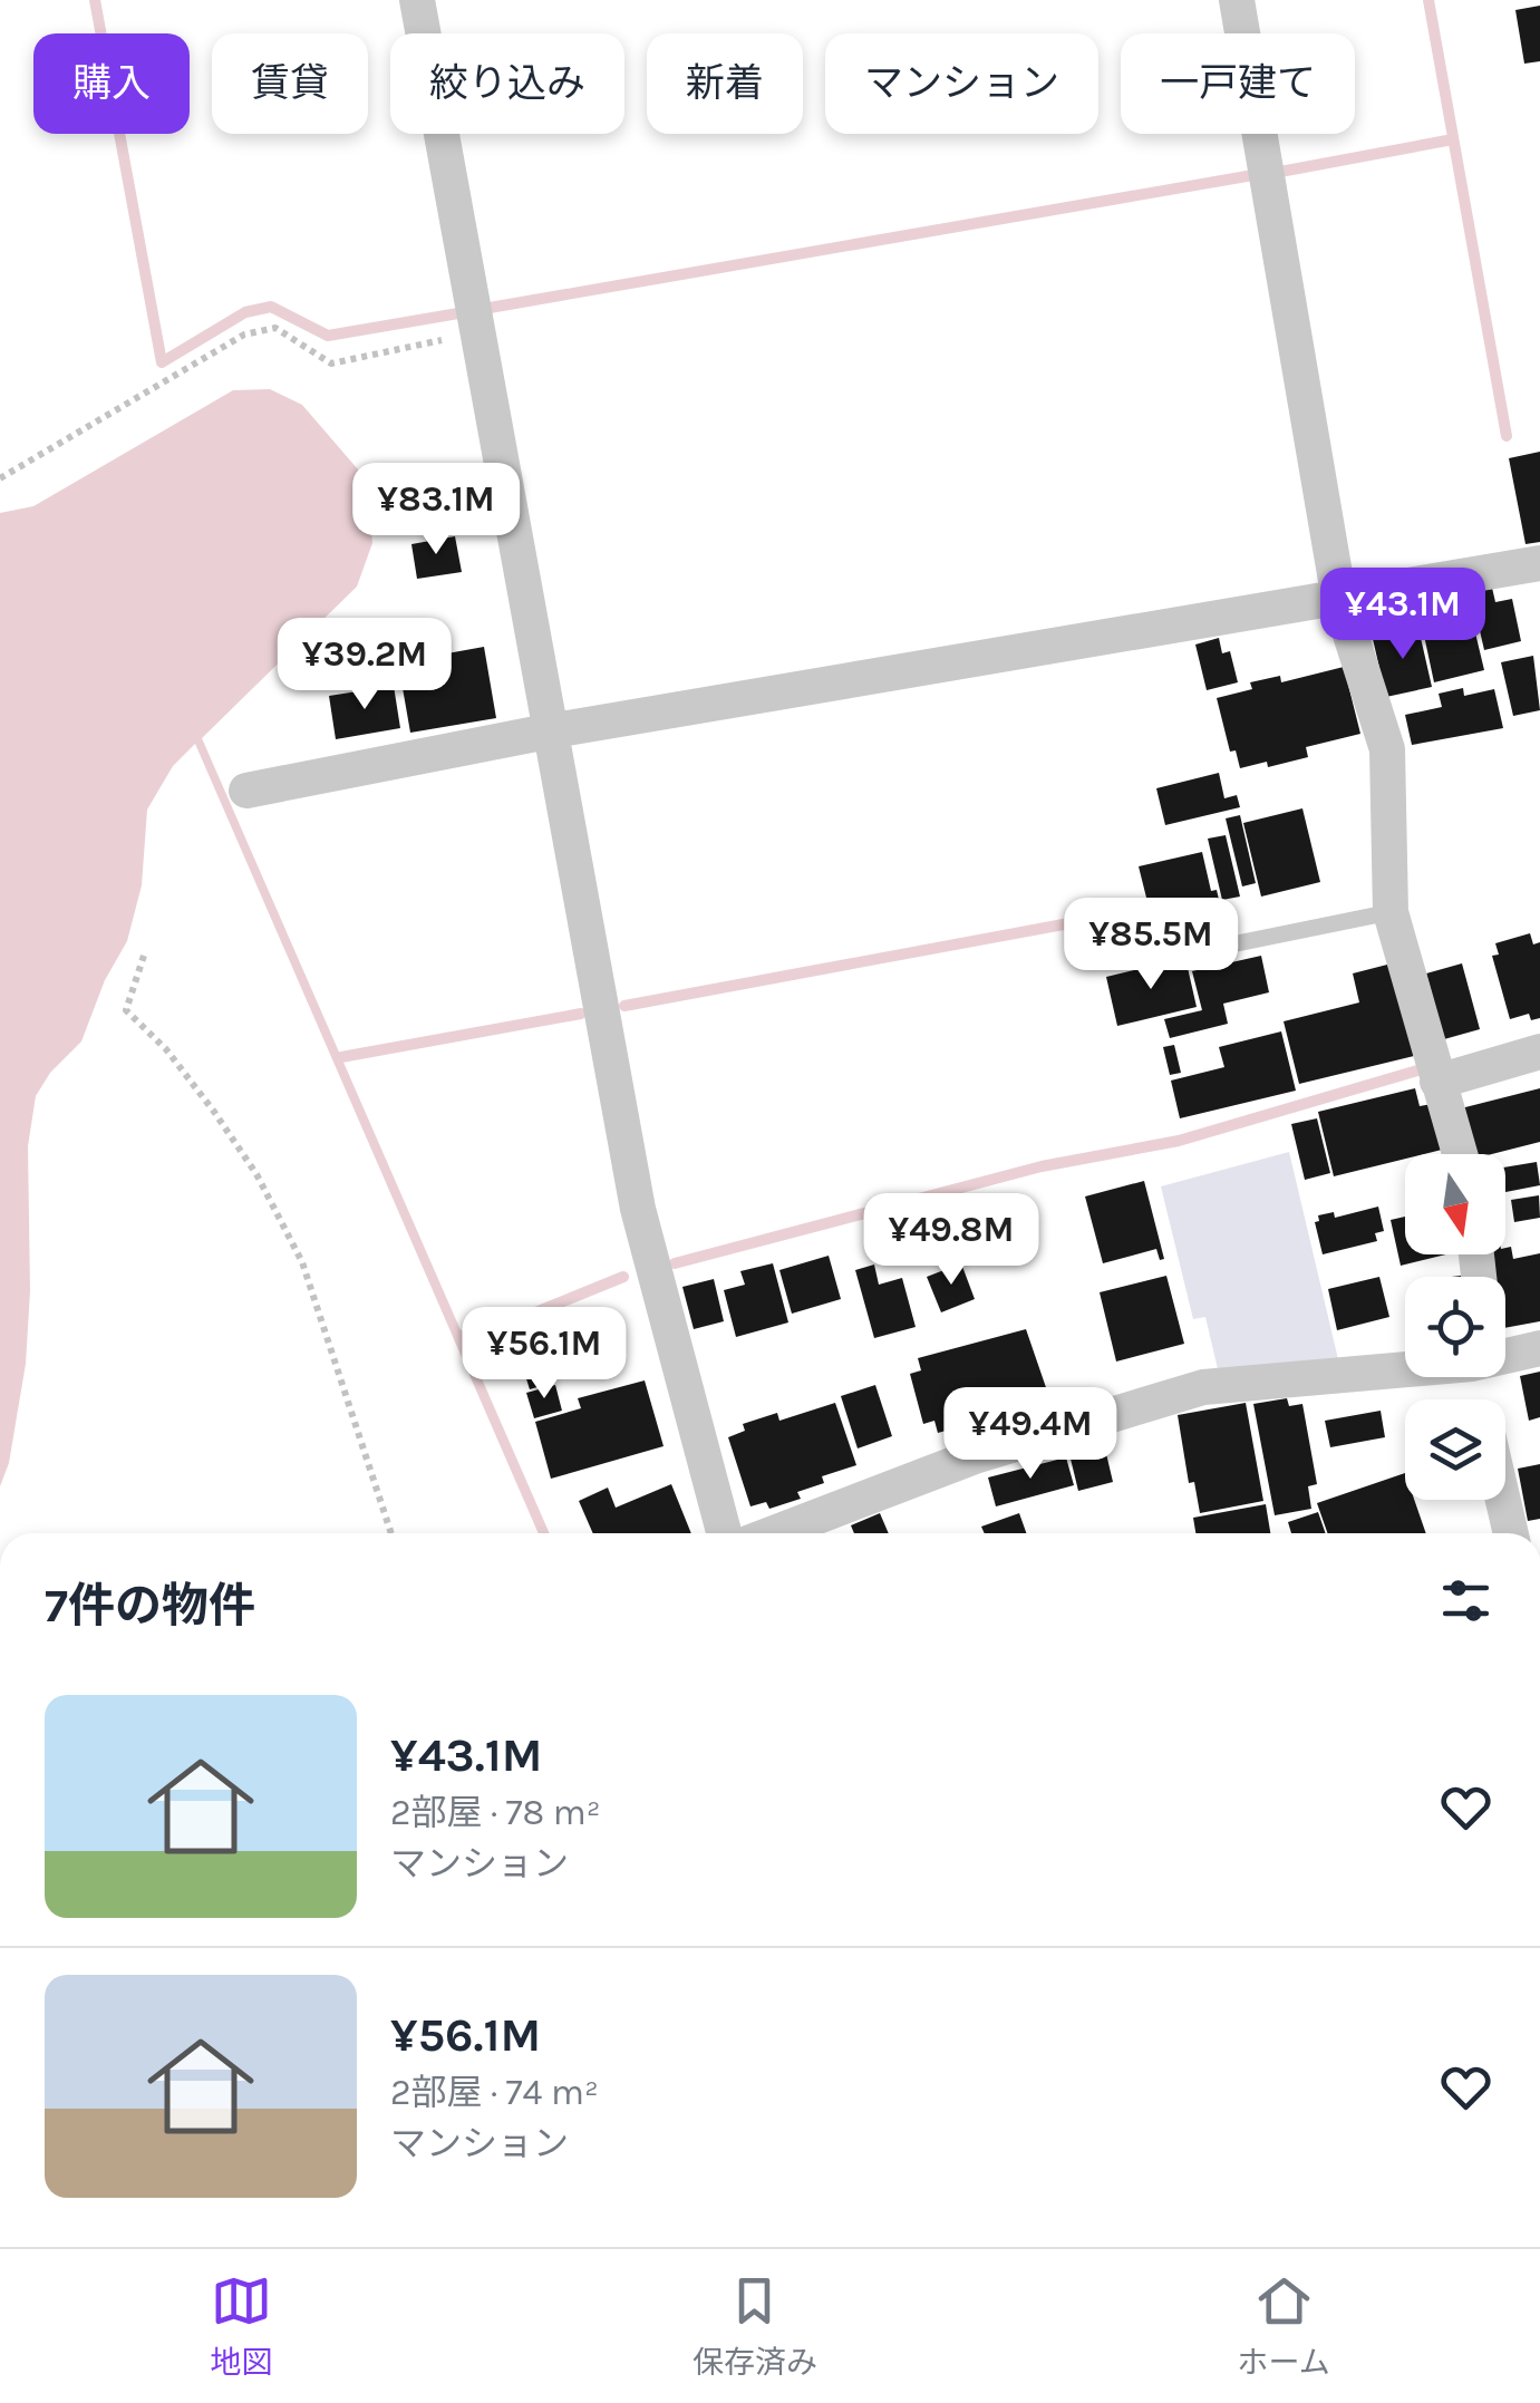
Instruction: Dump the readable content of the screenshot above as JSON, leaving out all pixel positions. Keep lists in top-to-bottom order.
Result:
{
  "north": "bottom",
  "page": {
    "chip": [
      "購入",
      "賃貸",
      "絞り込み",
      "新着",
      "マンション",
      "一戸建て"
    ],
    "price": [
      "¥83.1M",
      "¥43.1M",
      "¥39.2M",
      "¥85.5M",
      "¥49.8M",
      "¥56.1M",
      "¥49.4M"
    ],
    "heading": "7件の物件",
    "list": [
      {
        "name": "¥43.1M",
        "note": "2部屋 · 78 m² · マンション"
      },
      {
        "name": "¥56.1M",
        "note": "2部屋 · 74 m² · マンション"
      }
    ],
    "tabs": ["地図", "保存済み", "ホーム"]
  }
}
